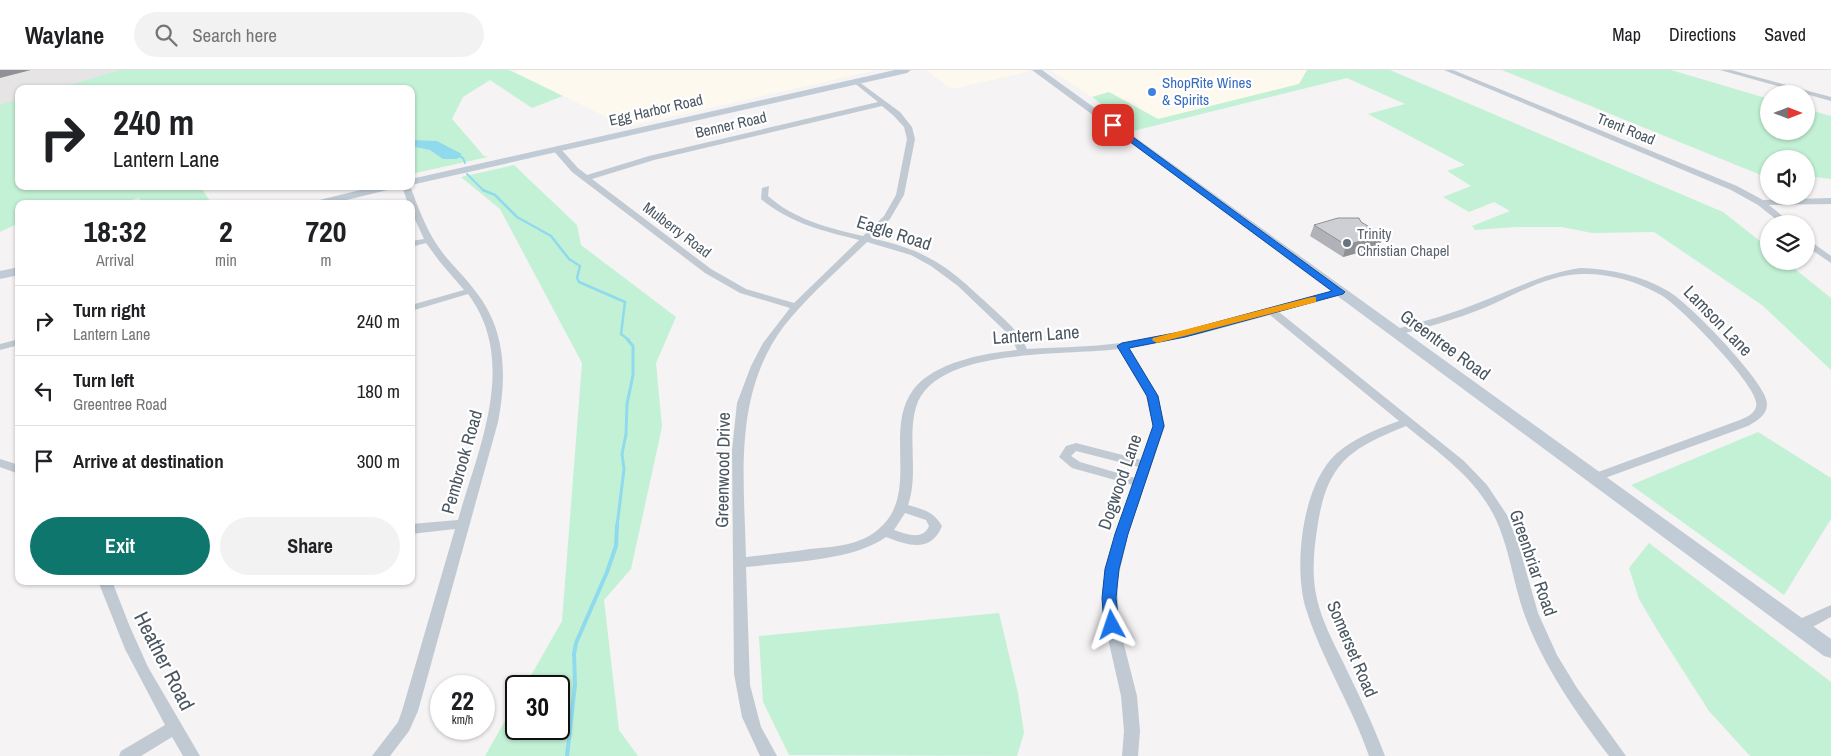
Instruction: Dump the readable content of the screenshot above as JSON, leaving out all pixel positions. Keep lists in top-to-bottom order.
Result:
{
  "streets": {
    "street": [
      "Egg Harbor Road",
      "Benner Road",
      "Trent Road",
      "Mulberry Road",
      "Eagle Road",
      "Lamson Lane",
      "Lantern Lane",
      "Greentree Road",
      "Pembrook Road",
      "Greenwood Drive",
      "Dogwood Lane",
      "Greenbriar Road",
      "Somerset Road",
      "Heather Road"
    ]
  },
  "crossings": [
    ["Egg Harbor Road", "Mulberry Road"],
    ["Egg Harbor Road", "Greenwood Drive"],
    ["Benner Road", "Mulberry Road"],
    ["Benner Road", "Greenwood Drive"],
    ["Mulberry Road", "Greenwood Drive"],
    ["Eagle Road", "Lantern Lane"],
    ["Eagle Road", "Greenwood Drive"],
    ["Lamson Lane", "Greentree Road"],
    ["Lantern Lane", "Greentree Road"],
    ["Lantern Lane", "Dogwood Lane"],
    ["Lantern Lane", "Greenbriar Road"],
    ["Greenbriar Road", "Somerset Road"]
  ],
  "places": ["ShopRite Wines & Spirits", "Trinity Christian Chapel"],
  "north": "right",
  "page": {
    "header": "Waylane",
    "search": "Search here",
    "nav": ["Map", "Directions", "Saved"],
    "turn": ["240 m", "Lantern Lane"],
    "eta": [
      "18:32",
      "Arrival",
      "2",
      "min",
      "720",
      "m"
    ],
    "list": [
      {
        "name": "Turn right",
        "note": "Lantern Lane",
        "value": "240 m"
      },
      {
        "name": "Turn left",
        "note": "Greentree Road",
        "value": "180 m"
      },
      {
        "name": "Arrive at destination",
        "value": "300 m"
      }
    ],
    "buttons": ["Exit", "Share"],
    "speed": "22 km/h",
    "limit": "30"
  }
}
